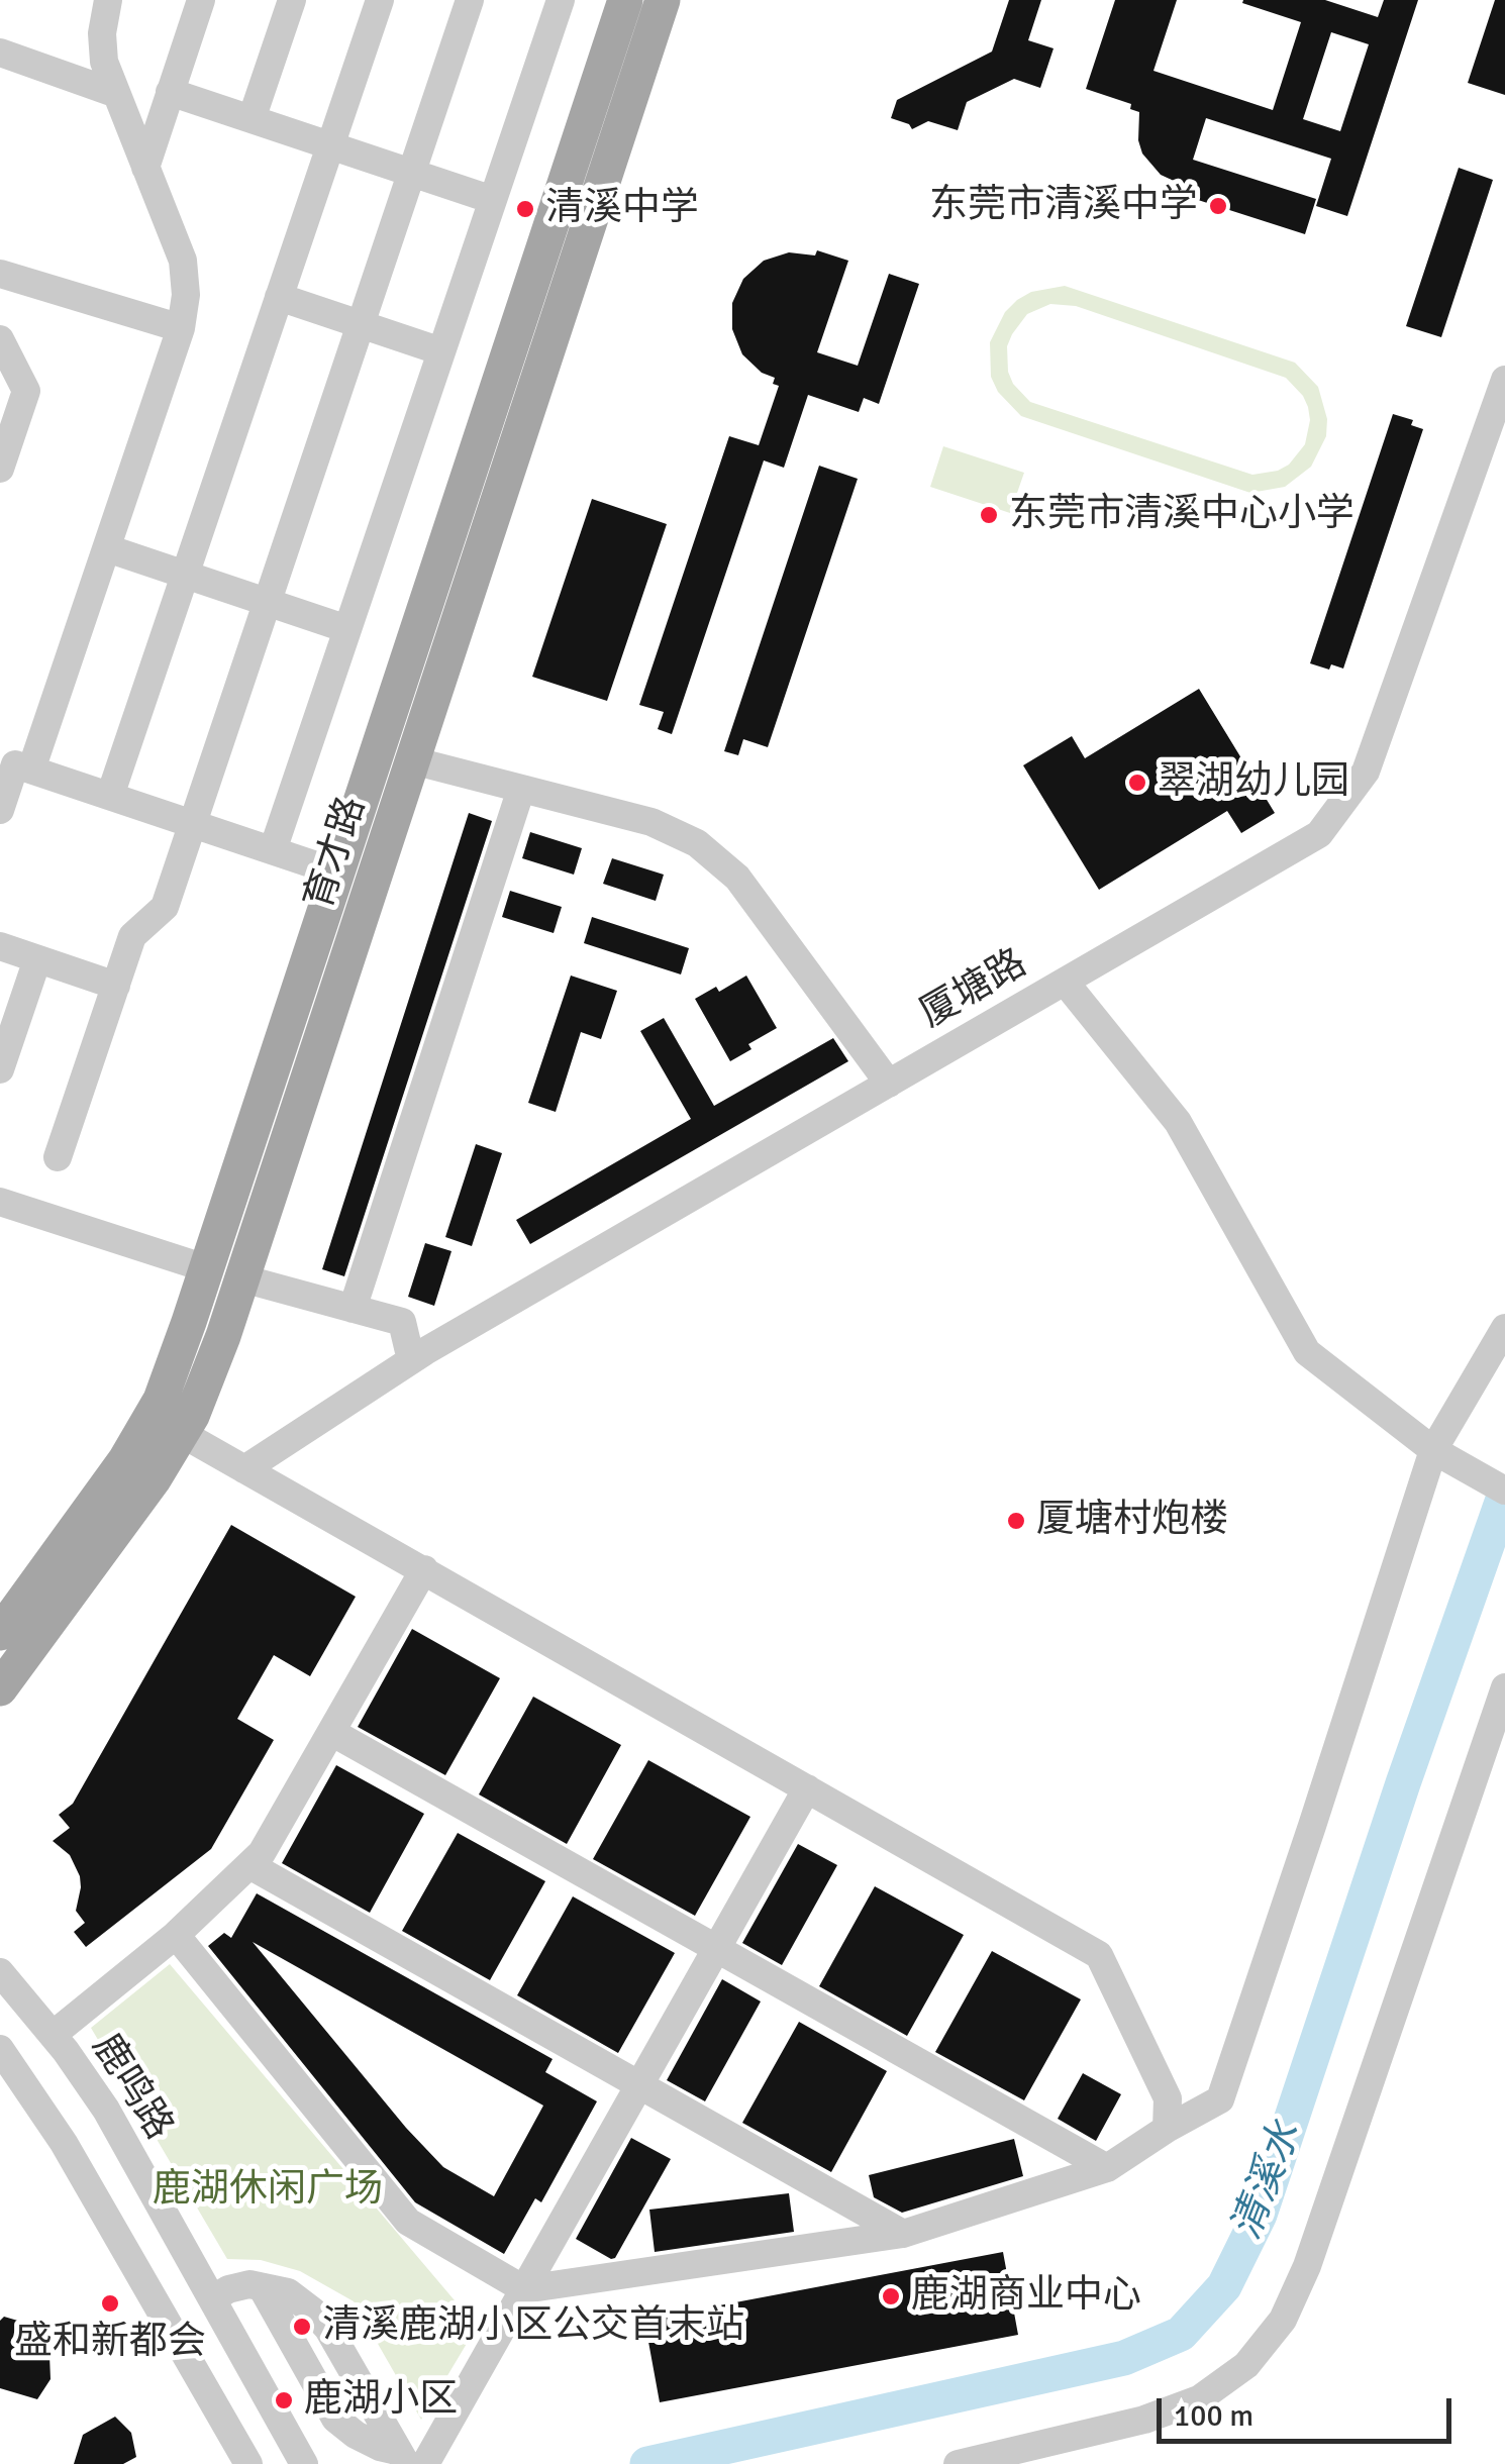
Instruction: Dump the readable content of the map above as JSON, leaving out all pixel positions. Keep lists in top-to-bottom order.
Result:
{
  "streets": {
    "main road": ["育才路"],
    "street": ["厦塘路", "鹿鸣路"]
  },
  "water": ["清溪水"],
  "parks": ["鹿湖休闲广场"],
  "places": [
    "东莞市清溪中学",
    "清溪中学",
    "东莞市清溪中心小学",
    "翠湖幼儿园",
    "厦塘村炮楼",
    "鹿湖商业中心",
    "盛和新都会",
    "清溪鹿湖小区公交首末站",
    "鹿湖小区"
  ],
  "scale_bar": "100 m"
}
